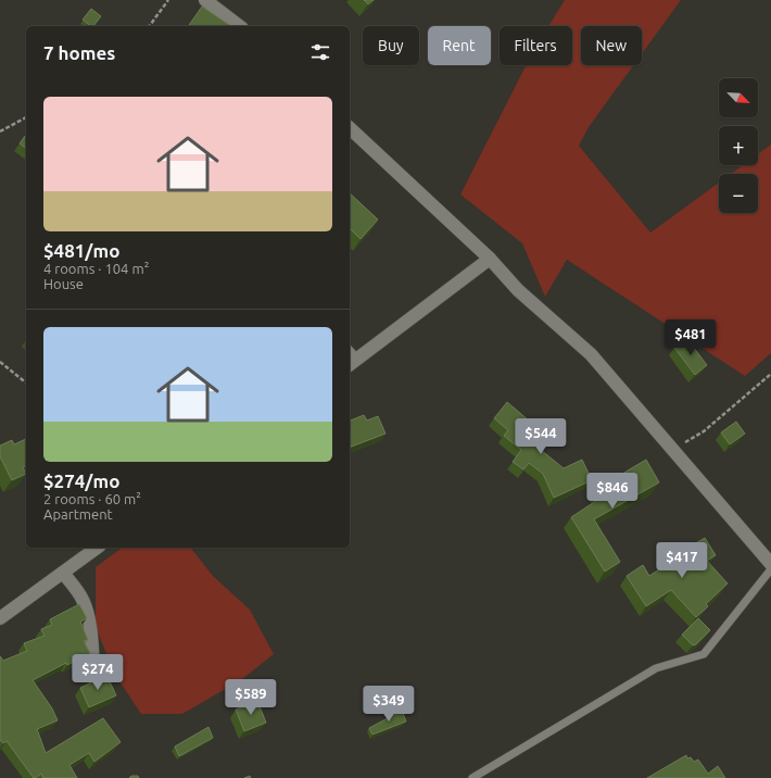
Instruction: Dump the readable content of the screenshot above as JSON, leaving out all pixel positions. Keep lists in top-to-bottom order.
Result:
{
  "north": "bottom right",
  "page": {
    "chip": [
      "Buy",
      "Rent",
      "Filters",
      "New"
    ],
    "heading": "7 homes",
    "map_buttons": ["+", "−"],
    "list": [
      {
        "name": "$481/mo",
        "note": "4 rooms · 104 m² · House"
      },
      {
        "name": "$274/mo",
        "note": "2 rooms · 60 m² · Apartment"
      }
    ],
    "price": [
      "$481",
      "$544",
      "$846",
      "$417",
      "$274",
      "$589",
      "$349"
    ]
  }
}
